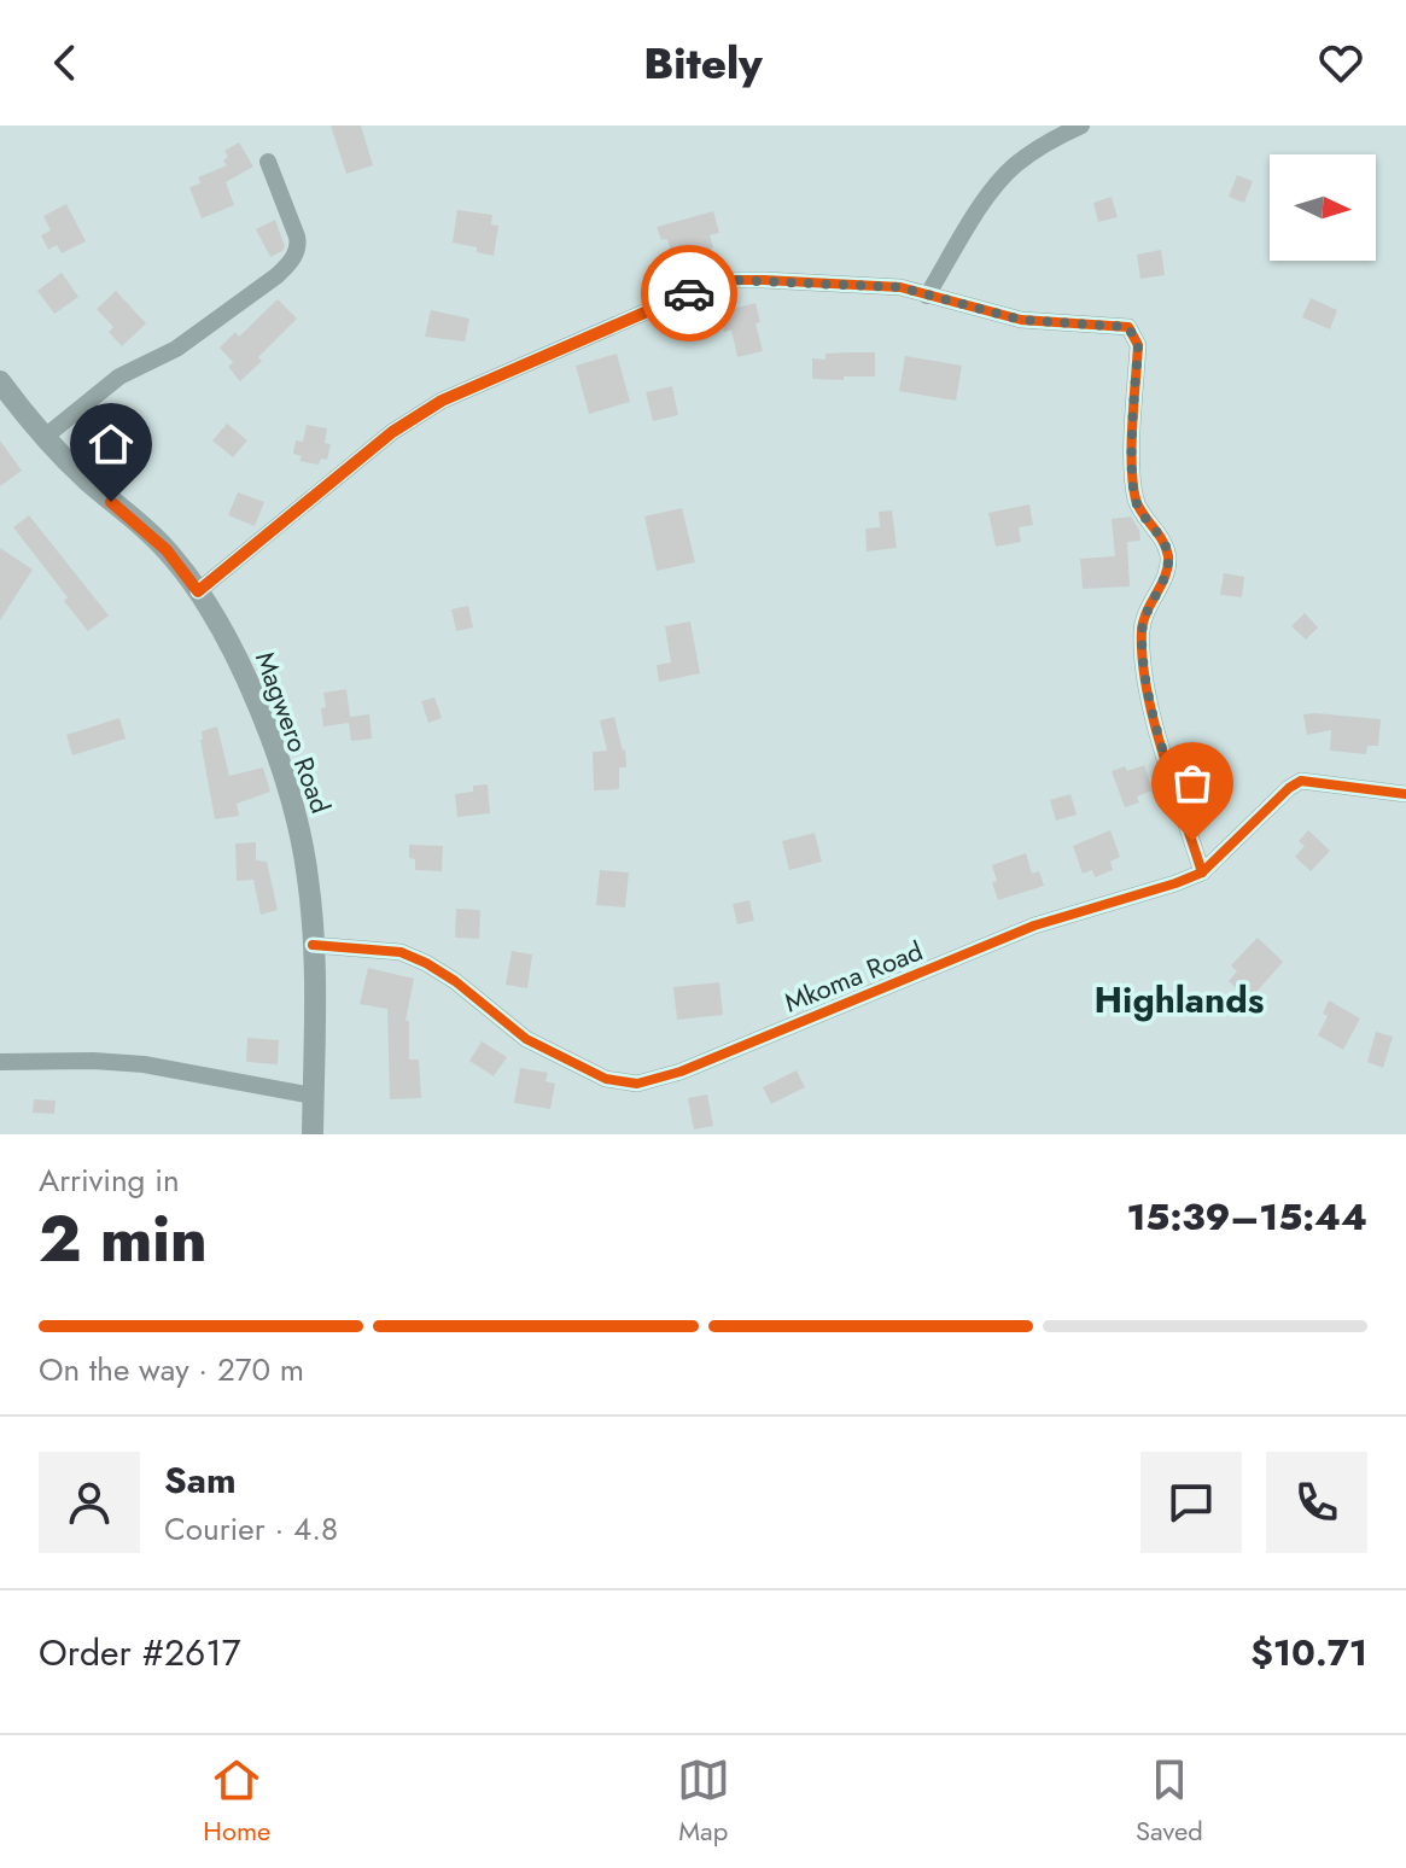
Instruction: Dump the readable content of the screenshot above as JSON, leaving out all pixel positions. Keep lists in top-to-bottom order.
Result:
{
  "streets": {
    "street": ["Magwero Road", "Mkoma Road"]
  },
  "crossings": [
    ["Magwero Road", "Mkoma Road"]
  ],
  "districts": ["Highlands"],
  "north": "right",
  "page": {
    "header": "Bitely",
    "heading": ["2 min", "Arriving in", "15:39–15:44"],
    "panel": [
      "Sam",
      "Courier · 4.8",
      "Order #2617",
      "$10.71"
    ],
    "bar": "On the way · 270 m",
    "tabs": ["Home", "Map", "Saved"]
  }
}
